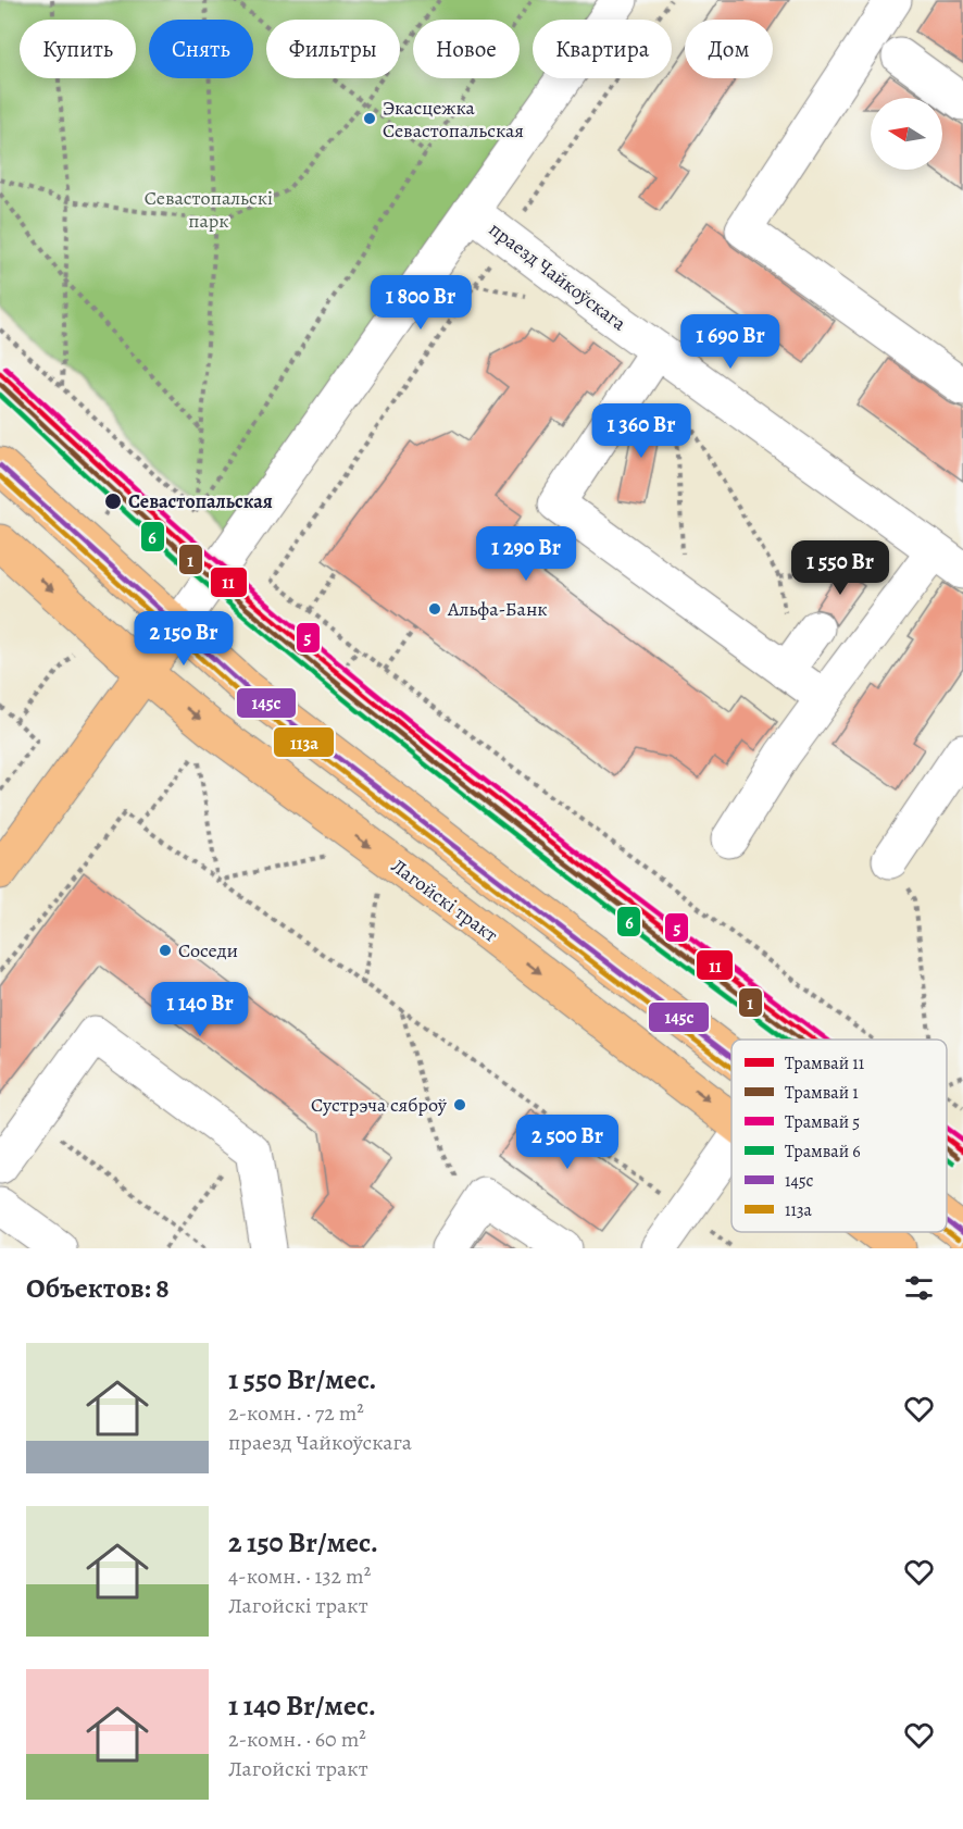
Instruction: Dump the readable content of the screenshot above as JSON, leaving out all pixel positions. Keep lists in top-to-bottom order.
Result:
{
  "streets": {
    "main road": ["Лагойскі тракт"],
    "street": ["праезд Чайкоўскага"]
  },
  "parks": ["Севастопальскі парк"],
  "places": [
    "Экасцежка Севастопальская",
    "Севастопальская",
    "Альфа-Банк",
    "Соседи",
    "Сустрэча сяброў"
  ],
  "lines": [
    "tram line 5",
    "tram line 11",
    "tram line 1",
    "tram line 6",
    "transit line 145с",
    "transit line 113а"
  ],
  "legend": [
    "Трамвай 11",
    "Трамвай 1",
    "Трамвай 5",
    "Трамвай 6",
    "145с",
    "113а"
  ],
  "north": "left",
  "page": {
    "chip": [
      "Купить",
      "Снять",
      "Фильтры",
      "Новое",
      "Квартира",
      "Дом"
    ],
    "price": [
      "1 800 Br",
      "1 690 Br",
      "1 360 Br",
      "1 290 Br",
      "1 550 Br",
      "2 150 Br",
      "1 140 Br",
      "2 500 Br"
    ],
    "heading": "Объектов: 8",
    "list": [
      {
        "name": "1 550 Br/мес.",
        "note": "2-комн. · 72 m² · праезд Чайкоўскага"
      },
      {
        "name": "2 150 Br/мес.",
        "note": "4-комн. · 132 m² · Лагойскі тракт"
      },
      {
        "name": "1 140 Br/мес.",
        "note": "2-комн. · 60 m² · Лагойскі тракт"
      }
    ]
  }
}
